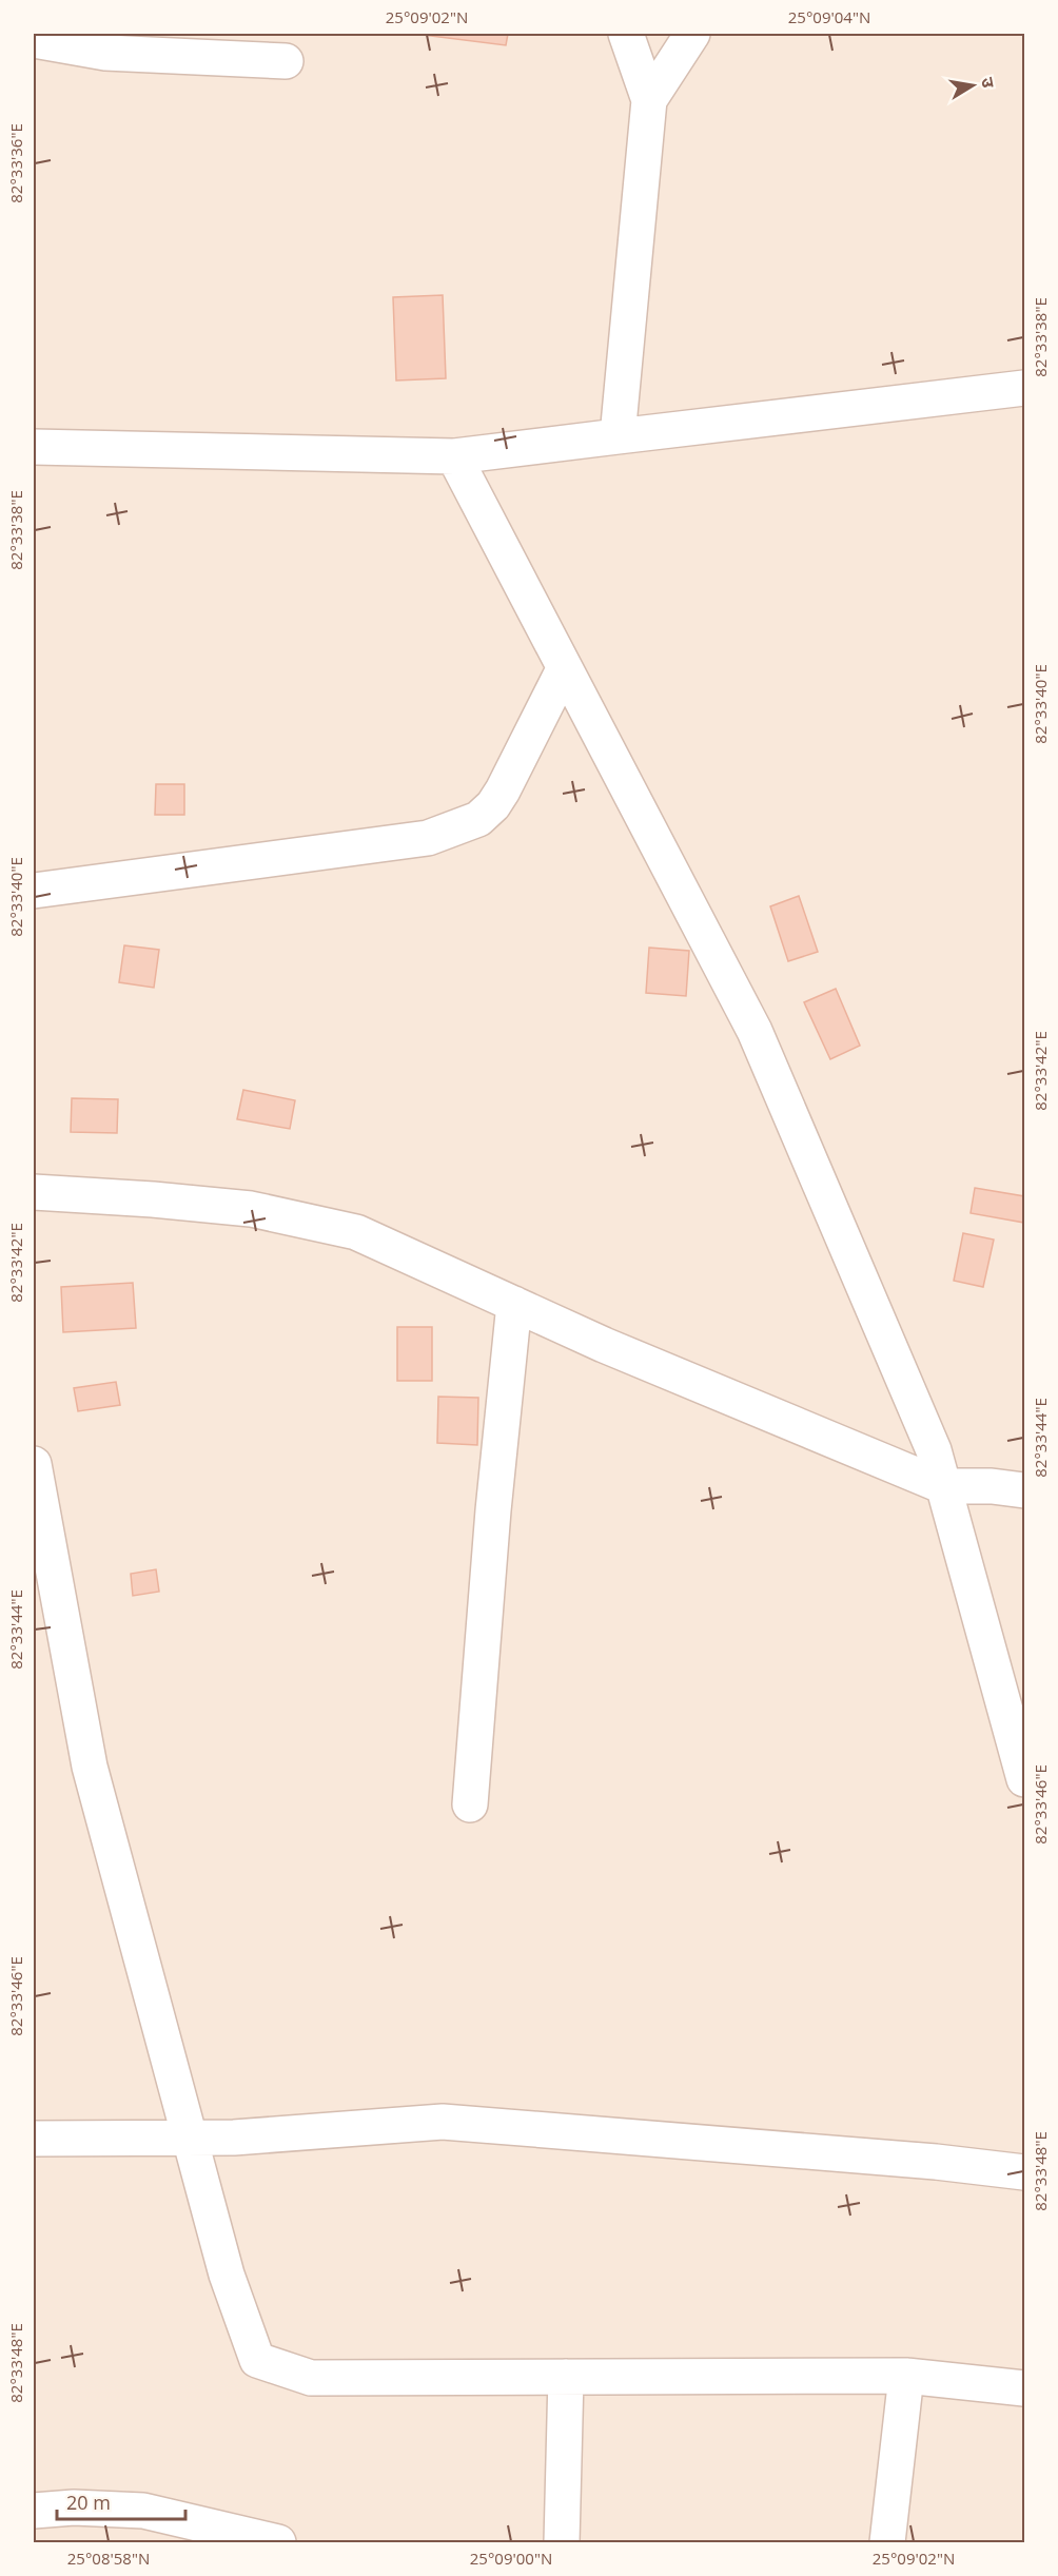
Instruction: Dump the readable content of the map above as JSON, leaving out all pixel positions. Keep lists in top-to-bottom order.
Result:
{
  "scale_bar": "20 m",
  "north": "right",
  "coordinates": [
    "25°09'02\"N",
    "25°09'04\"N",
    "82°33'36\"E",
    "82°33'38\"E",
    "82°33'40\"E",
    "82°33'42\"E",
    "82°33'44\"E",
    "82°33'46\"E",
    "82°33'48\"E",
    "25°08'58\"N",
    "25°09'00\"N"
  ]
}
